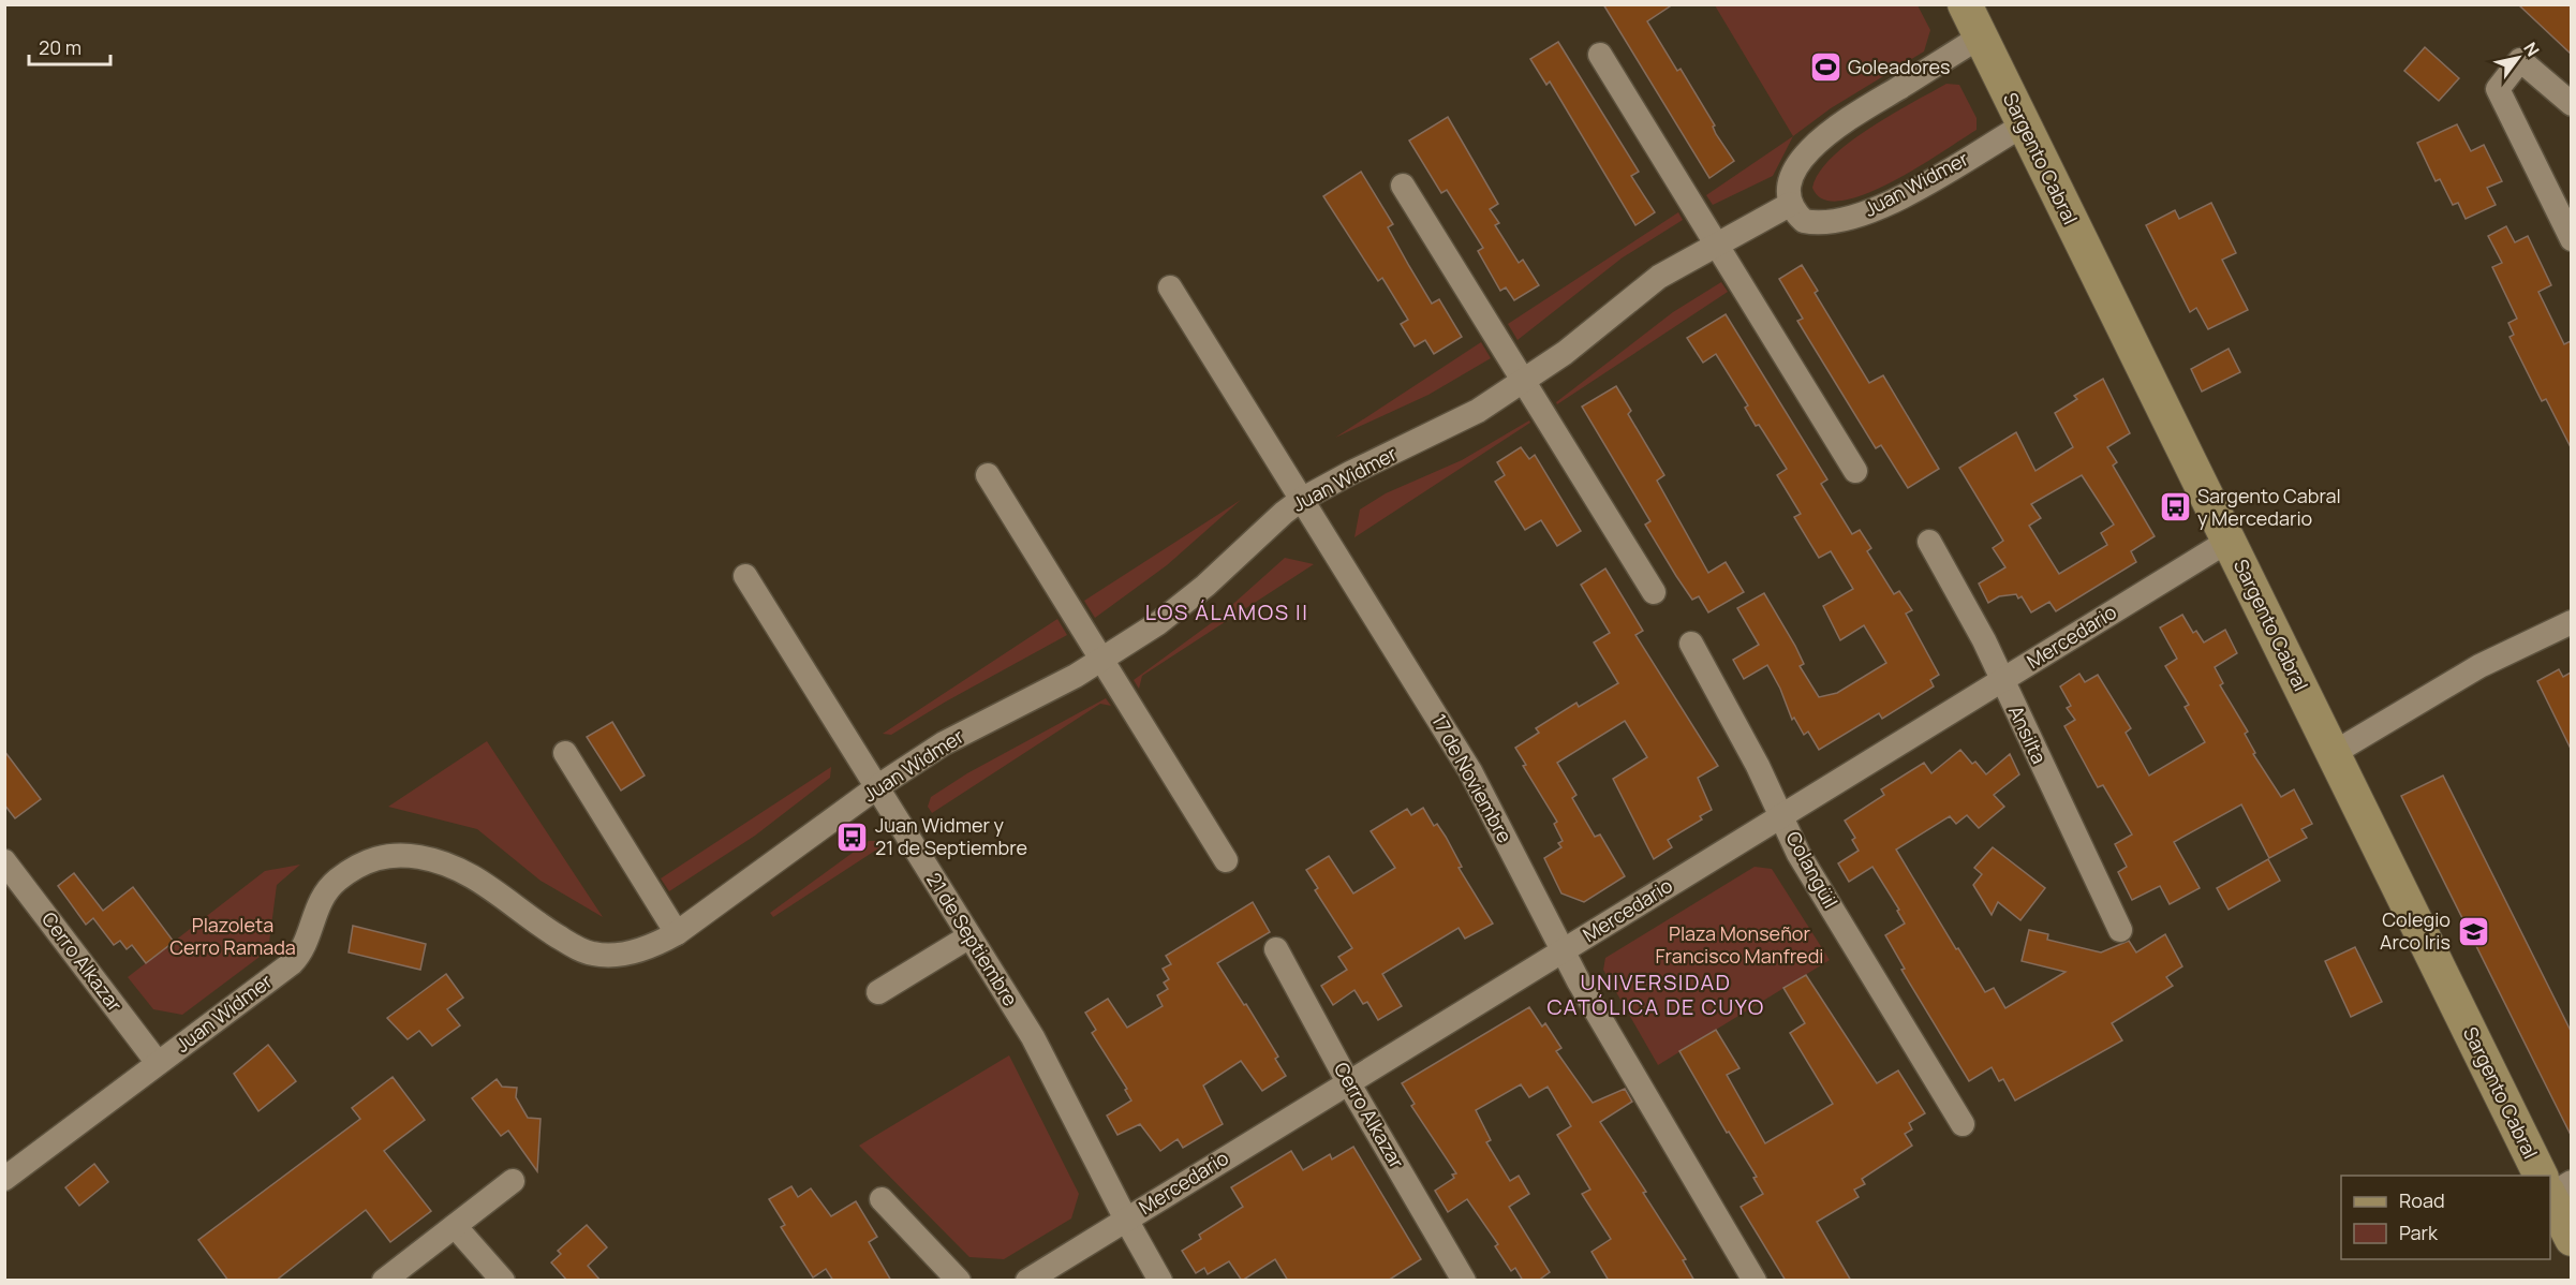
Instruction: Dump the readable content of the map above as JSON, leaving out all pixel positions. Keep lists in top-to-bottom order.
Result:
{
  "streets": {
    "main road": ["Sargento Cabral"],
    "street": [
      "Juan Widmer",
      "Mercedario",
      "Ansilta",
      "17 de Noviembre",
      "Colangüil",
      "21 de Septiembre",
      "Cerro Alkazar"
    ]
  },
  "crossings": [
    ["Sargento Cabral", "Juan Widmer"],
    ["Sargento Cabral", "Mercedario"],
    ["Juan Widmer", "17 de Noviembre"],
    ["Juan Widmer", "21 de Septiembre"],
    ["Juan Widmer", "Cerro Alkazar"],
    ["Mercedario", "Ansilta"],
    ["Mercedario", "17 de Noviembre"],
    ["Mercedario", "Colangüil"],
    ["Mercedario", "21 de Septiembre"],
    ["Mercedario", "Cerro Alkazar"]
  ],
  "districts": ["LOS ÁLAMOS II", "UNIVERSIDAD CATÓLICA DE CUYO"],
  "parks": ["Plazoleta Cerro Ramada", "Plaza Monseñor Francisco Manfredi"],
  "places": {
    "sports": ["Goleadores"],
    "bus stop": ["Sargento Cabral y Mercedario", "Juan Widmer y 21 de Septiembre"],
    "school or university": ["Colegio Arco Iris"]
  },
  "legend": ["Road", "Park"],
  "scale_bar": "20 m",
  "north": "top right"
}
